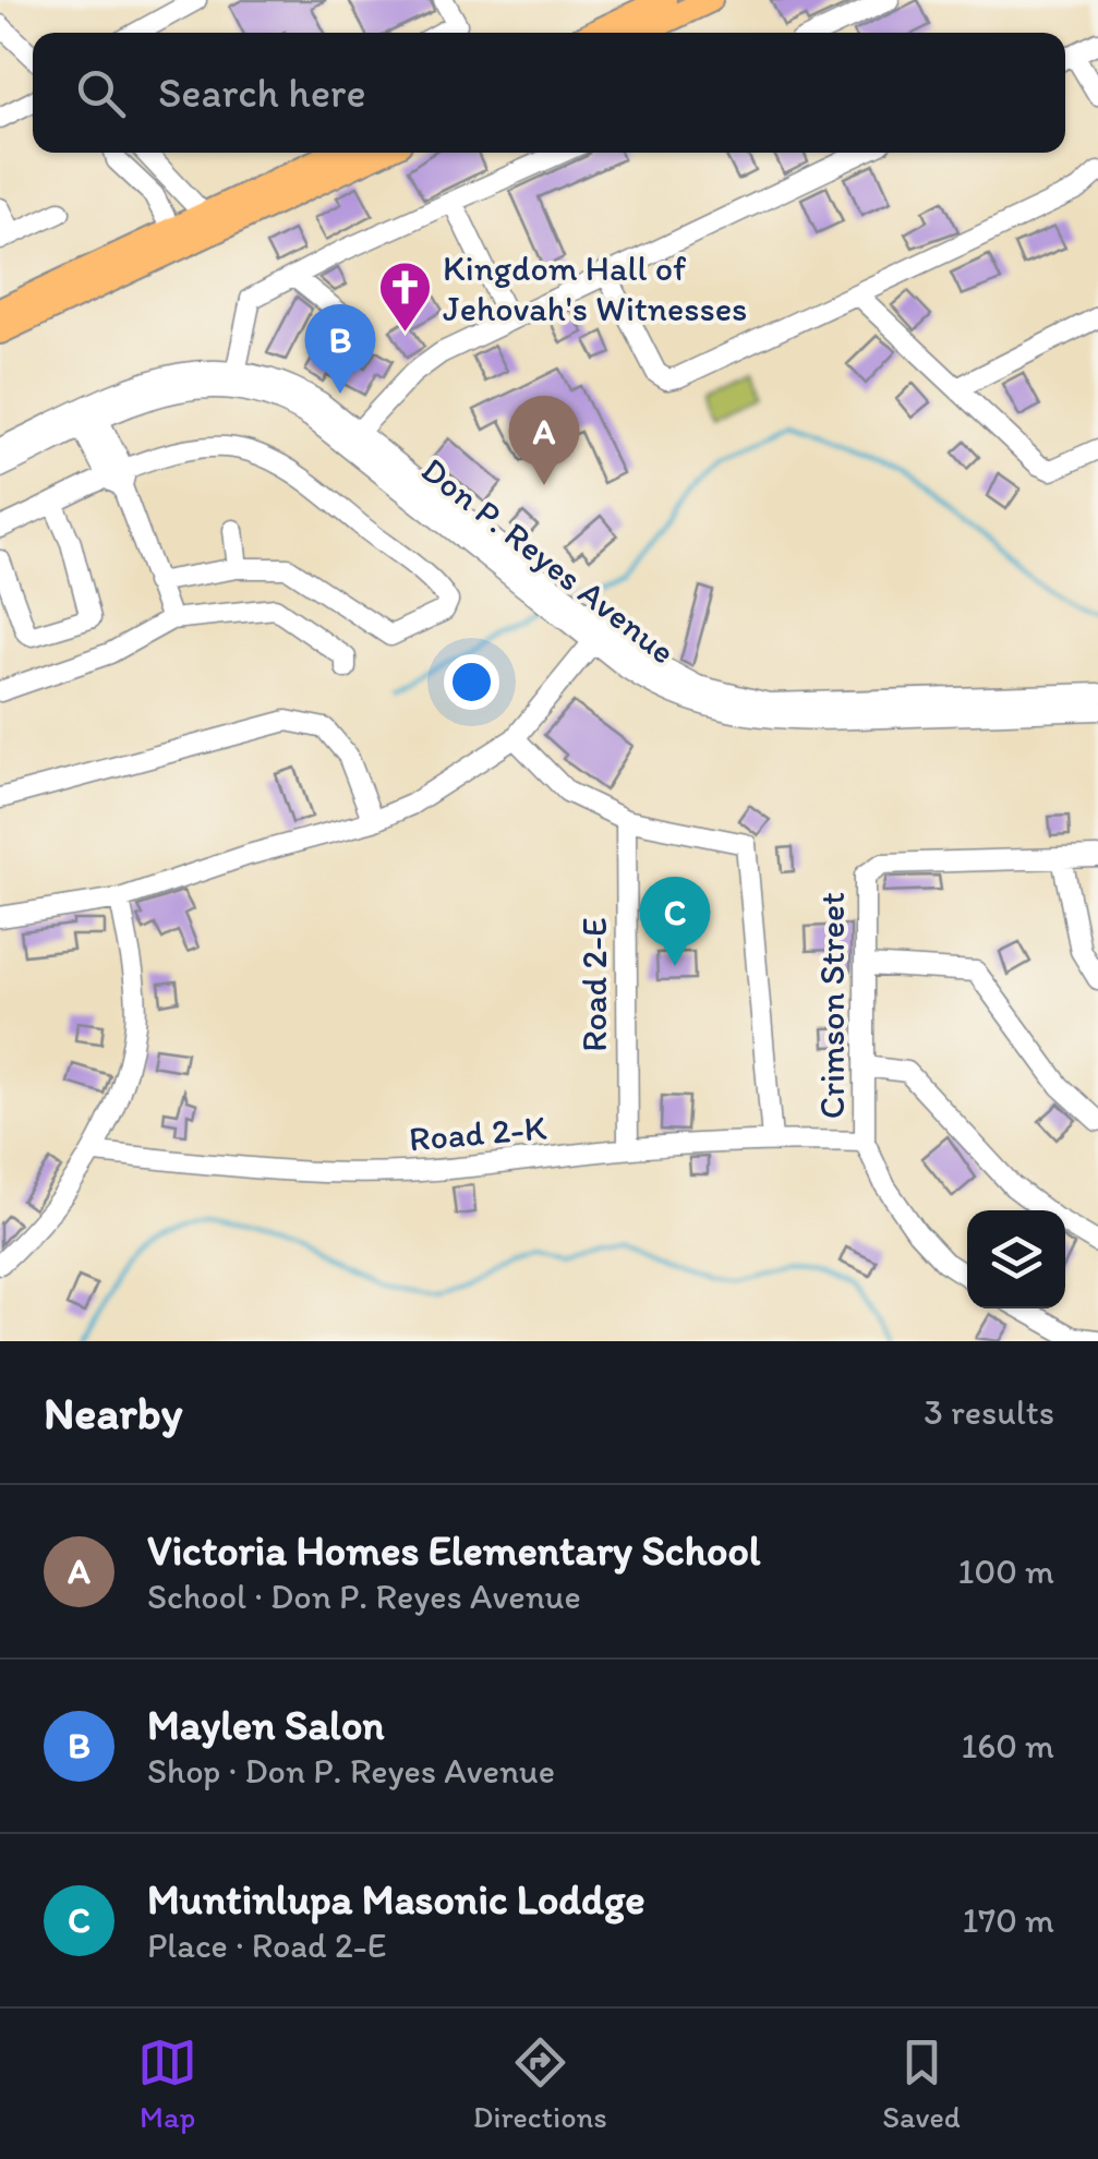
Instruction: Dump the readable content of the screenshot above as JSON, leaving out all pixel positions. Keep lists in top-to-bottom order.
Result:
{
  "streets": {
    "street": [
      "Don P. Reyes Avenue",
      "Road 2-E",
      "Crimson Street",
      "Road 2-K"
    ]
  },
  "crossings": [
    ["Road 2-E", "Road 2-K"],
    ["Crimson Street", "Road 2-K"]
  ],
  "places": {
    "church": ["Kingdom Hall of Jehovah's Witnesses"]
  },
  "page": {
    "search": "Search here",
    "pins": ["B", "A", "C"],
    "heading": ["Nearby", "3 results"],
    "list": [
      {
        "mark": "A",
        "name": "Victoria Homes Elementary School",
        "note": "School · Don P. Reyes Avenue",
        "value": "100 m"
      },
      {
        "mark": "B",
        "name": "Maylen Salon",
        "note": "Shop · Don P. Reyes Avenue",
        "value": "160 m"
      },
      {
        "mark": "C",
        "name": "Muntinlupa Masonic Loddge",
        "note": "Place · Road 2-E",
        "value": "170 m"
      }
    ],
    "nav": ["Map", "Directions", "Saved"]
  }
}
